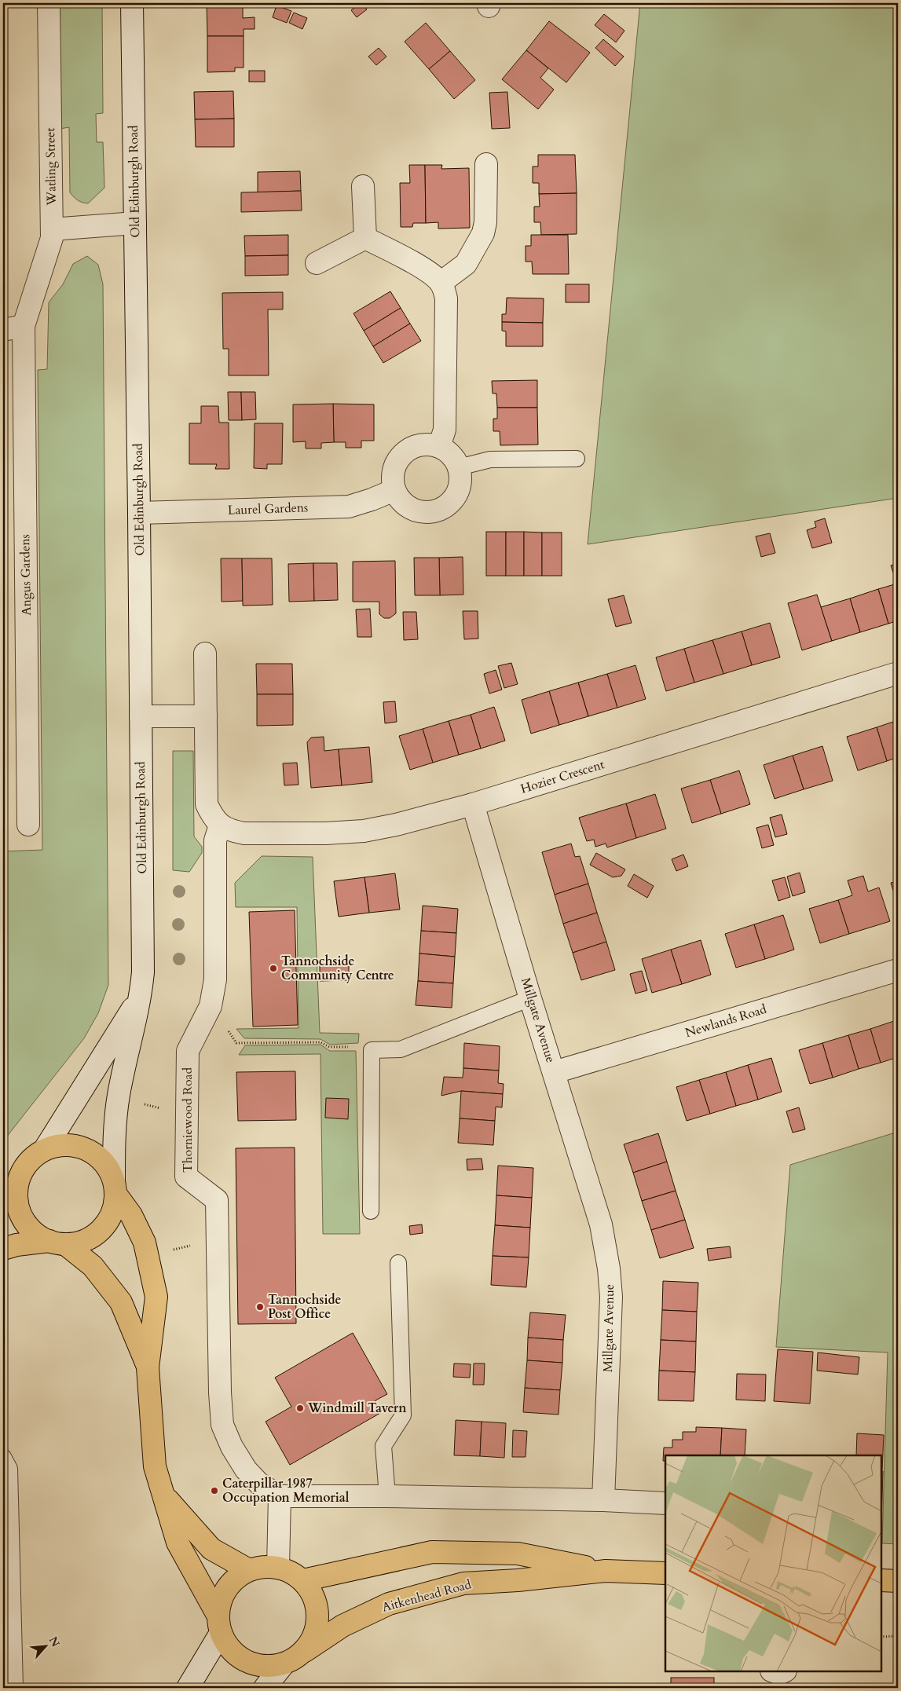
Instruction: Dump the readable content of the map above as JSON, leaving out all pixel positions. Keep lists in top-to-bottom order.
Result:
{
  "streets": {
    "main road": ["Aitkenhead Road"],
    "street": [
      "Watling Street",
      "Old Edinburgh Road",
      "Laurel Gardens",
      "Angus Gardens",
      "Hozier Crescent",
      "Millgate Avenue",
      "Newlands Road",
      "Thorniewood Road"
    ]
  },
  "crossings": [
    ["Watling Street", "Angus Gardens"],
    ["Old Edinburgh Road", "Laurel Gardens"],
    ["Hozier Crescent", "Millgate Avenue"],
    ["Hozier Crescent", "Thorniewood Road"],
    ["Millgate Avenue", "Newlands Road"]
  ],
  "places": [
    "Tannochside Community Centre",
    "Tannochside Post Office",
    "Windmill Tavern",
    "Caterpillar 1987 Occupation Memorial"
  ],
  "north": "top right"
}
